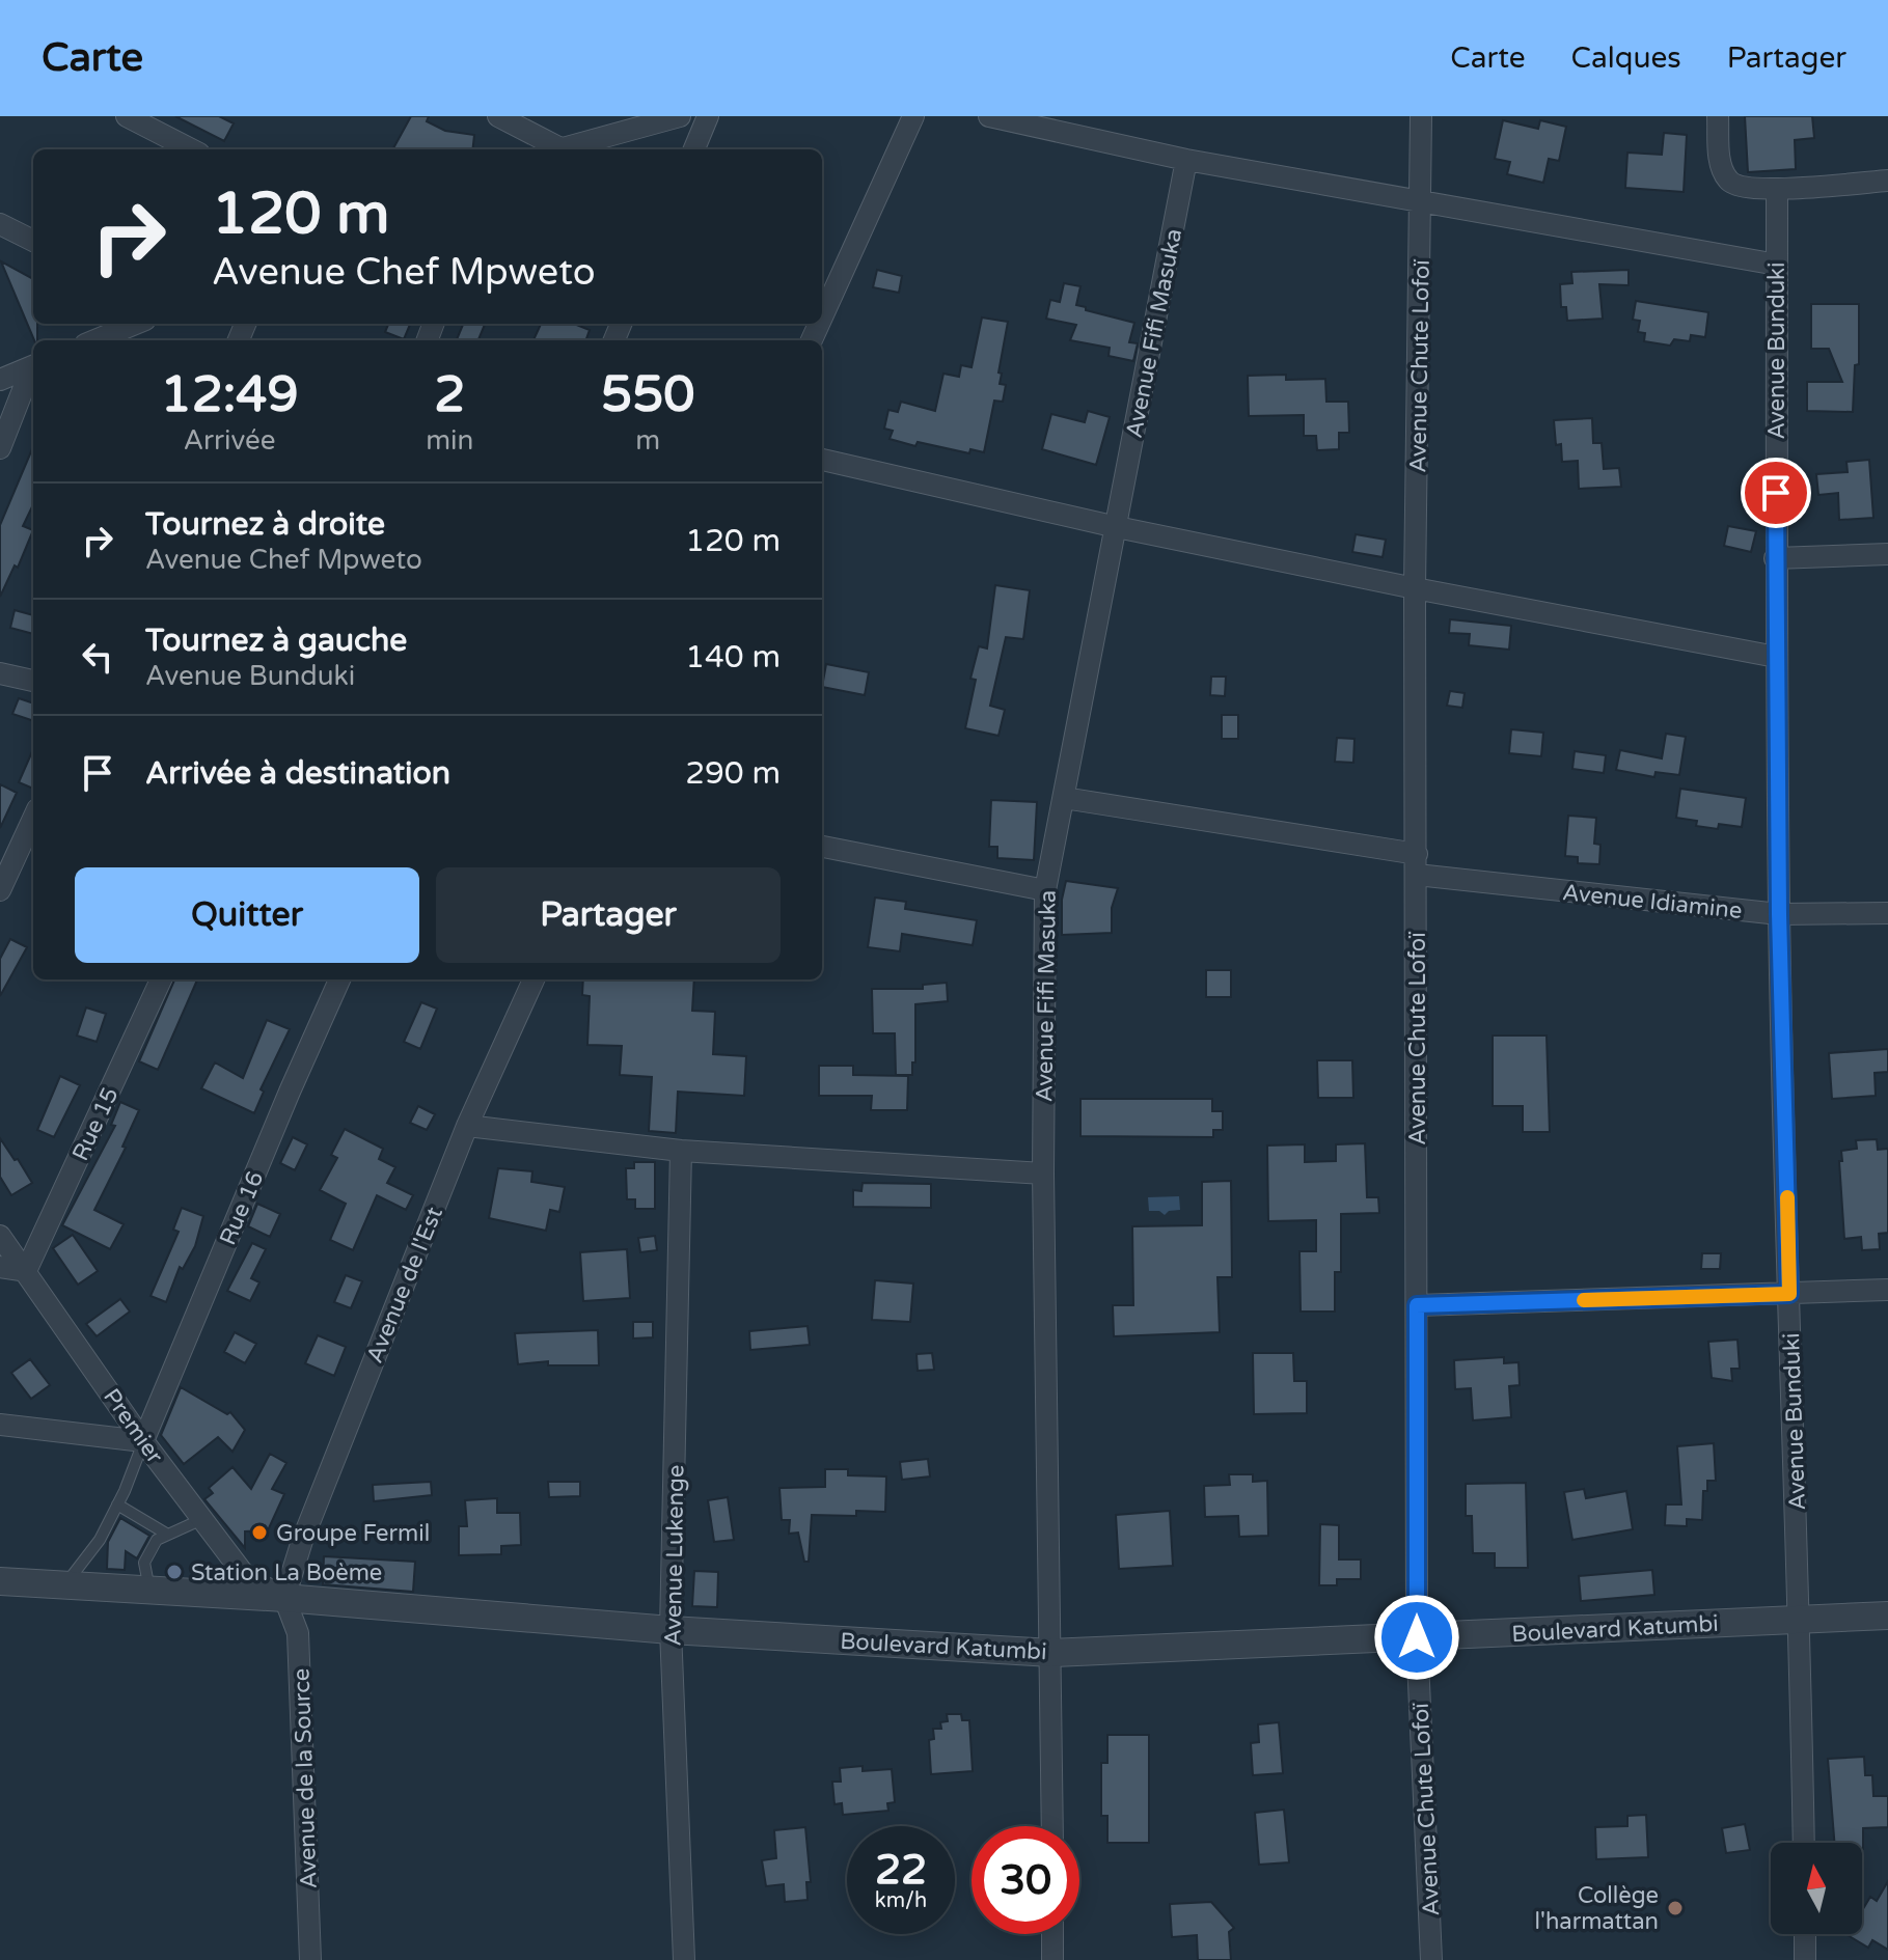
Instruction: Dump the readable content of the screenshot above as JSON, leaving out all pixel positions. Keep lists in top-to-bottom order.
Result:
{
  "streets": {
    "street": [
      "Avenue Fifi Masuka",
      "Avenue Bunduki",
      "Avenue Chute Lofoï",
      "Avenue Idiamine",
      "Rue 15",
      "Rue 16",
      "Avenue de l'Est",
      "Premier",
      "Avenue Lukenge",
      "Boulevard Katumbi",
      "Avenue de la Source"
    ]
  },
  "crossings": [
    ["Avenue Fifi Masuka", "Avenue Idiamine"],
    ["Avenue Fifi Masuka", "Boulevard Katumbi"],
    ["Avenue Bunduki", "Avenue Idiamine"],
    ["Avenue Bunduki", "Boulevard Katumbi"],
    ["Avenue Chute Lofoï", "Avenue Idiamine"],
    ["Avenue Chute Lofoï", "Boulevard Katumbi"],
    ["Rue 15", "Premier"],
    ["Rue 16", "Premier"],
    ["Avenue de l'Est", "Premier"],
    ["Avenue de l'Est", "Boulevard Katumbi"],
    ["Avenue de l'Est", "Avenue de la Source"],
    ["Premier", "Boulevard Katumbi"],
    ["Premier", "Avenue de la Source"],
    ["Avenue Lukenge", "Boulevard Katumbi"],
    ["Boulevard Katumbi", "Avenue de la Source"]
  ],
  "places": ["Groupe Fermil", "Station La Boème", "Collège l'harmattan"],
  "north": "top",
  "page": {
    "header": "Carte",
    "nav": ["Carte", "Calques", "Partager"],
    "turn": ["120 m", "Avenue Chef Mpweto"],
    "eta": [
      "12:49",
      "Arrivée",
      "2",
      "min",
      "550",
      "m"
    ],
    "list": [
      {
        "name": "Tournez à droite",
        "note": "Avenue Chef Mpweto",
        "value": "120 m"
      },
      {
        "name": "Tournez à gauche",
        "note": "Avenue Bunduki",
        "value": "140 m"
      },
      {
        "name": "Arrivée à destination",
        "value": "290 m"
      }
    ],
    "buttons": ["Quitter", "Partager"],
    "speed": "22 km/h",
    "limit": "30"
  }
}
